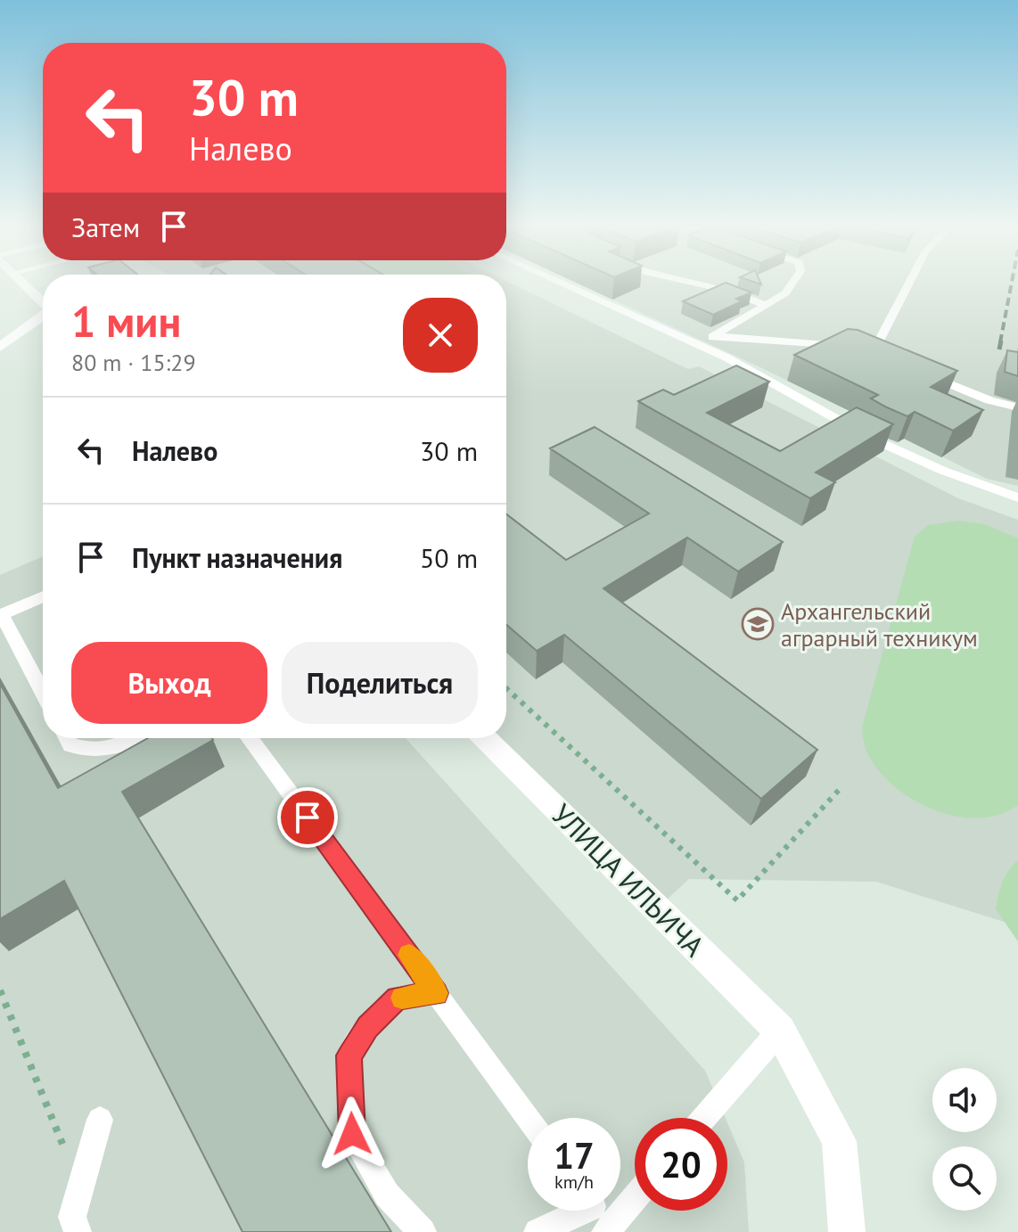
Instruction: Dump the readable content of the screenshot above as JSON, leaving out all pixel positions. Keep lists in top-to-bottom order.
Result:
{
  "streets": {
    "street": ["УЛИЦА ИЛЬИЧА"]
  },
  "places": {
    "school or university": ["Архангельский аграрный техникум"]
  },
  "page": {
    "turn": ["30 m", "Налево"],
    "then": "Затем",
    "heading": ["1 мин", "80 m · 15:29"],
    "list": [
      {
        "name": "Налево",
        "value": "30 m"
      },
      {
        "name": "Пункт назначения",
        "value": "50 m"
      }
    ],
    "buttons": ["Выход", "Поделиться"],
    "speed": "17 km/h",
    "limit": "20"
  }
}
